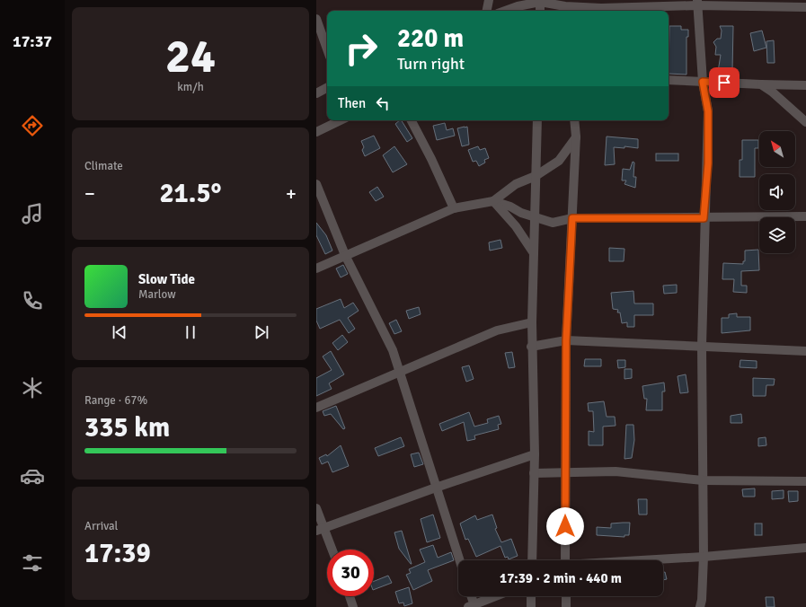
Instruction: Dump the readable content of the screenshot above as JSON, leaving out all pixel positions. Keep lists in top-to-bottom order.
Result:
{
  "north": "top left",
  "page": {
    "tabs": "17:37",
    "tile": [
      ["24", "km/h"],
      "Climate",
      ["Range · 67%", "335 km"],
      ["Arrival", "17:39"]
    ],
    "turn": ["220 m", "Turn right"],
    "then": "Then",
    "heat": ["−", "21.5°", "+"],
    "song": ["Slow Tide", "Marlow"],
    "limit": "30",
    "trip": "17:39 · 2 min · 440 m"
  }
}
